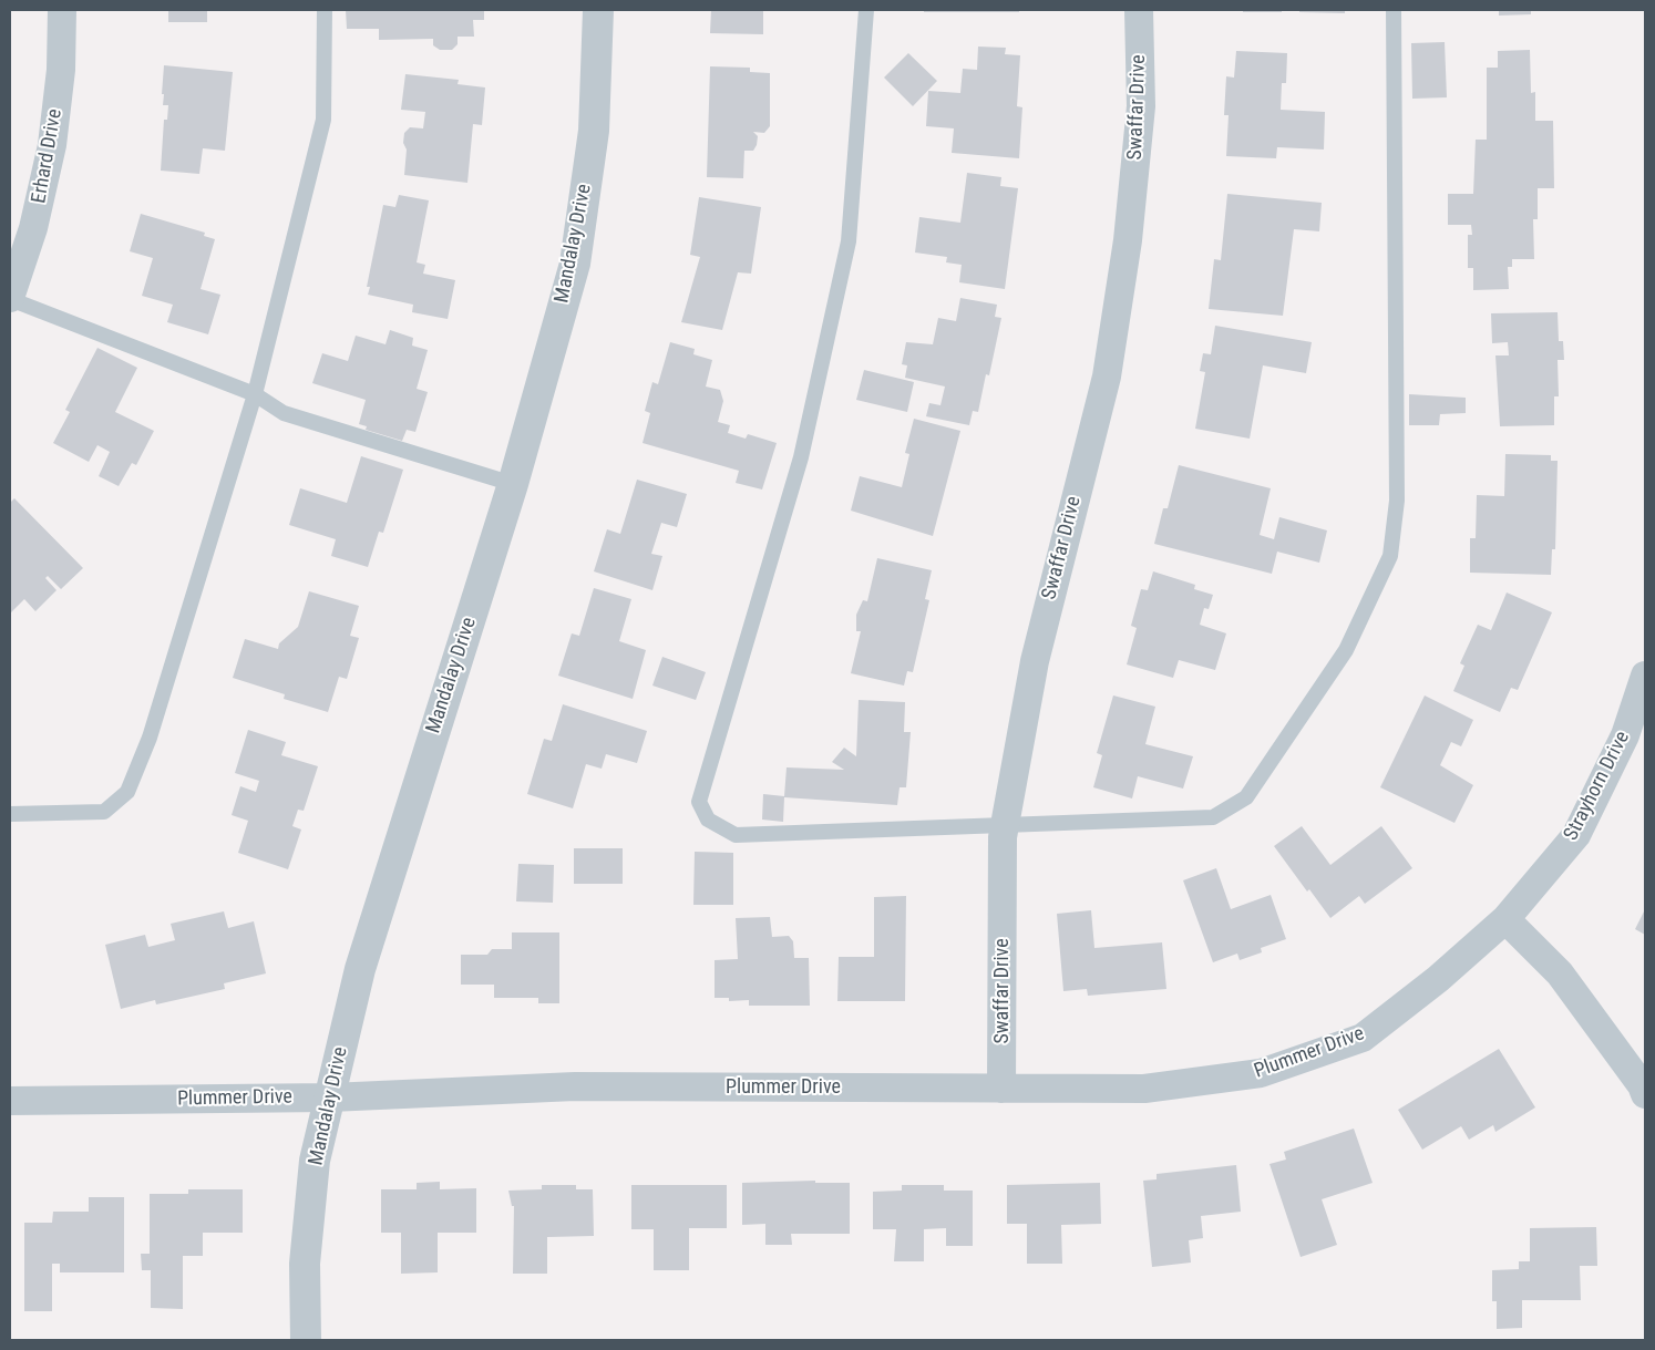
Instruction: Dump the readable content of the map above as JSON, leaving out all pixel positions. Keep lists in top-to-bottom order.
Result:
{
  "streets": {
    "street": [
      "Swaffar Drive",
      "Erhard Drive",
      "Mandalay Drive",
      "Strayhorn Drive",
      "Plummer Drive"
    ]
  },
  "crossings": [
    ["Swaffar Drive", "Plummer Drive"],
    ["Mandalay Drive", "Plummer Drive"],
    ["Strayhorn Drive", "Plummer Drive"]
  ]
}
